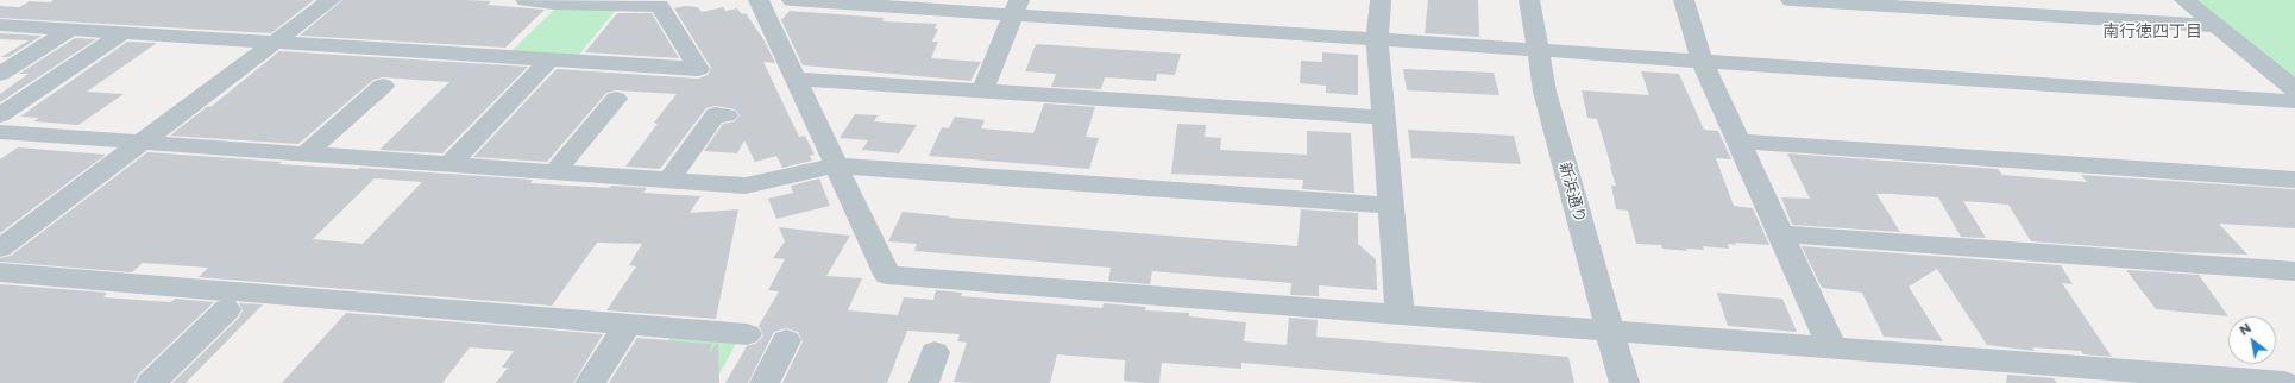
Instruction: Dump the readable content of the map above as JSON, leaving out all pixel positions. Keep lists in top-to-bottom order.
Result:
{
  "streets": {
    "street": ["新浜通り"]
  },
  "districts": ["南行徳四丁目"],
  "north": "top left"
}
